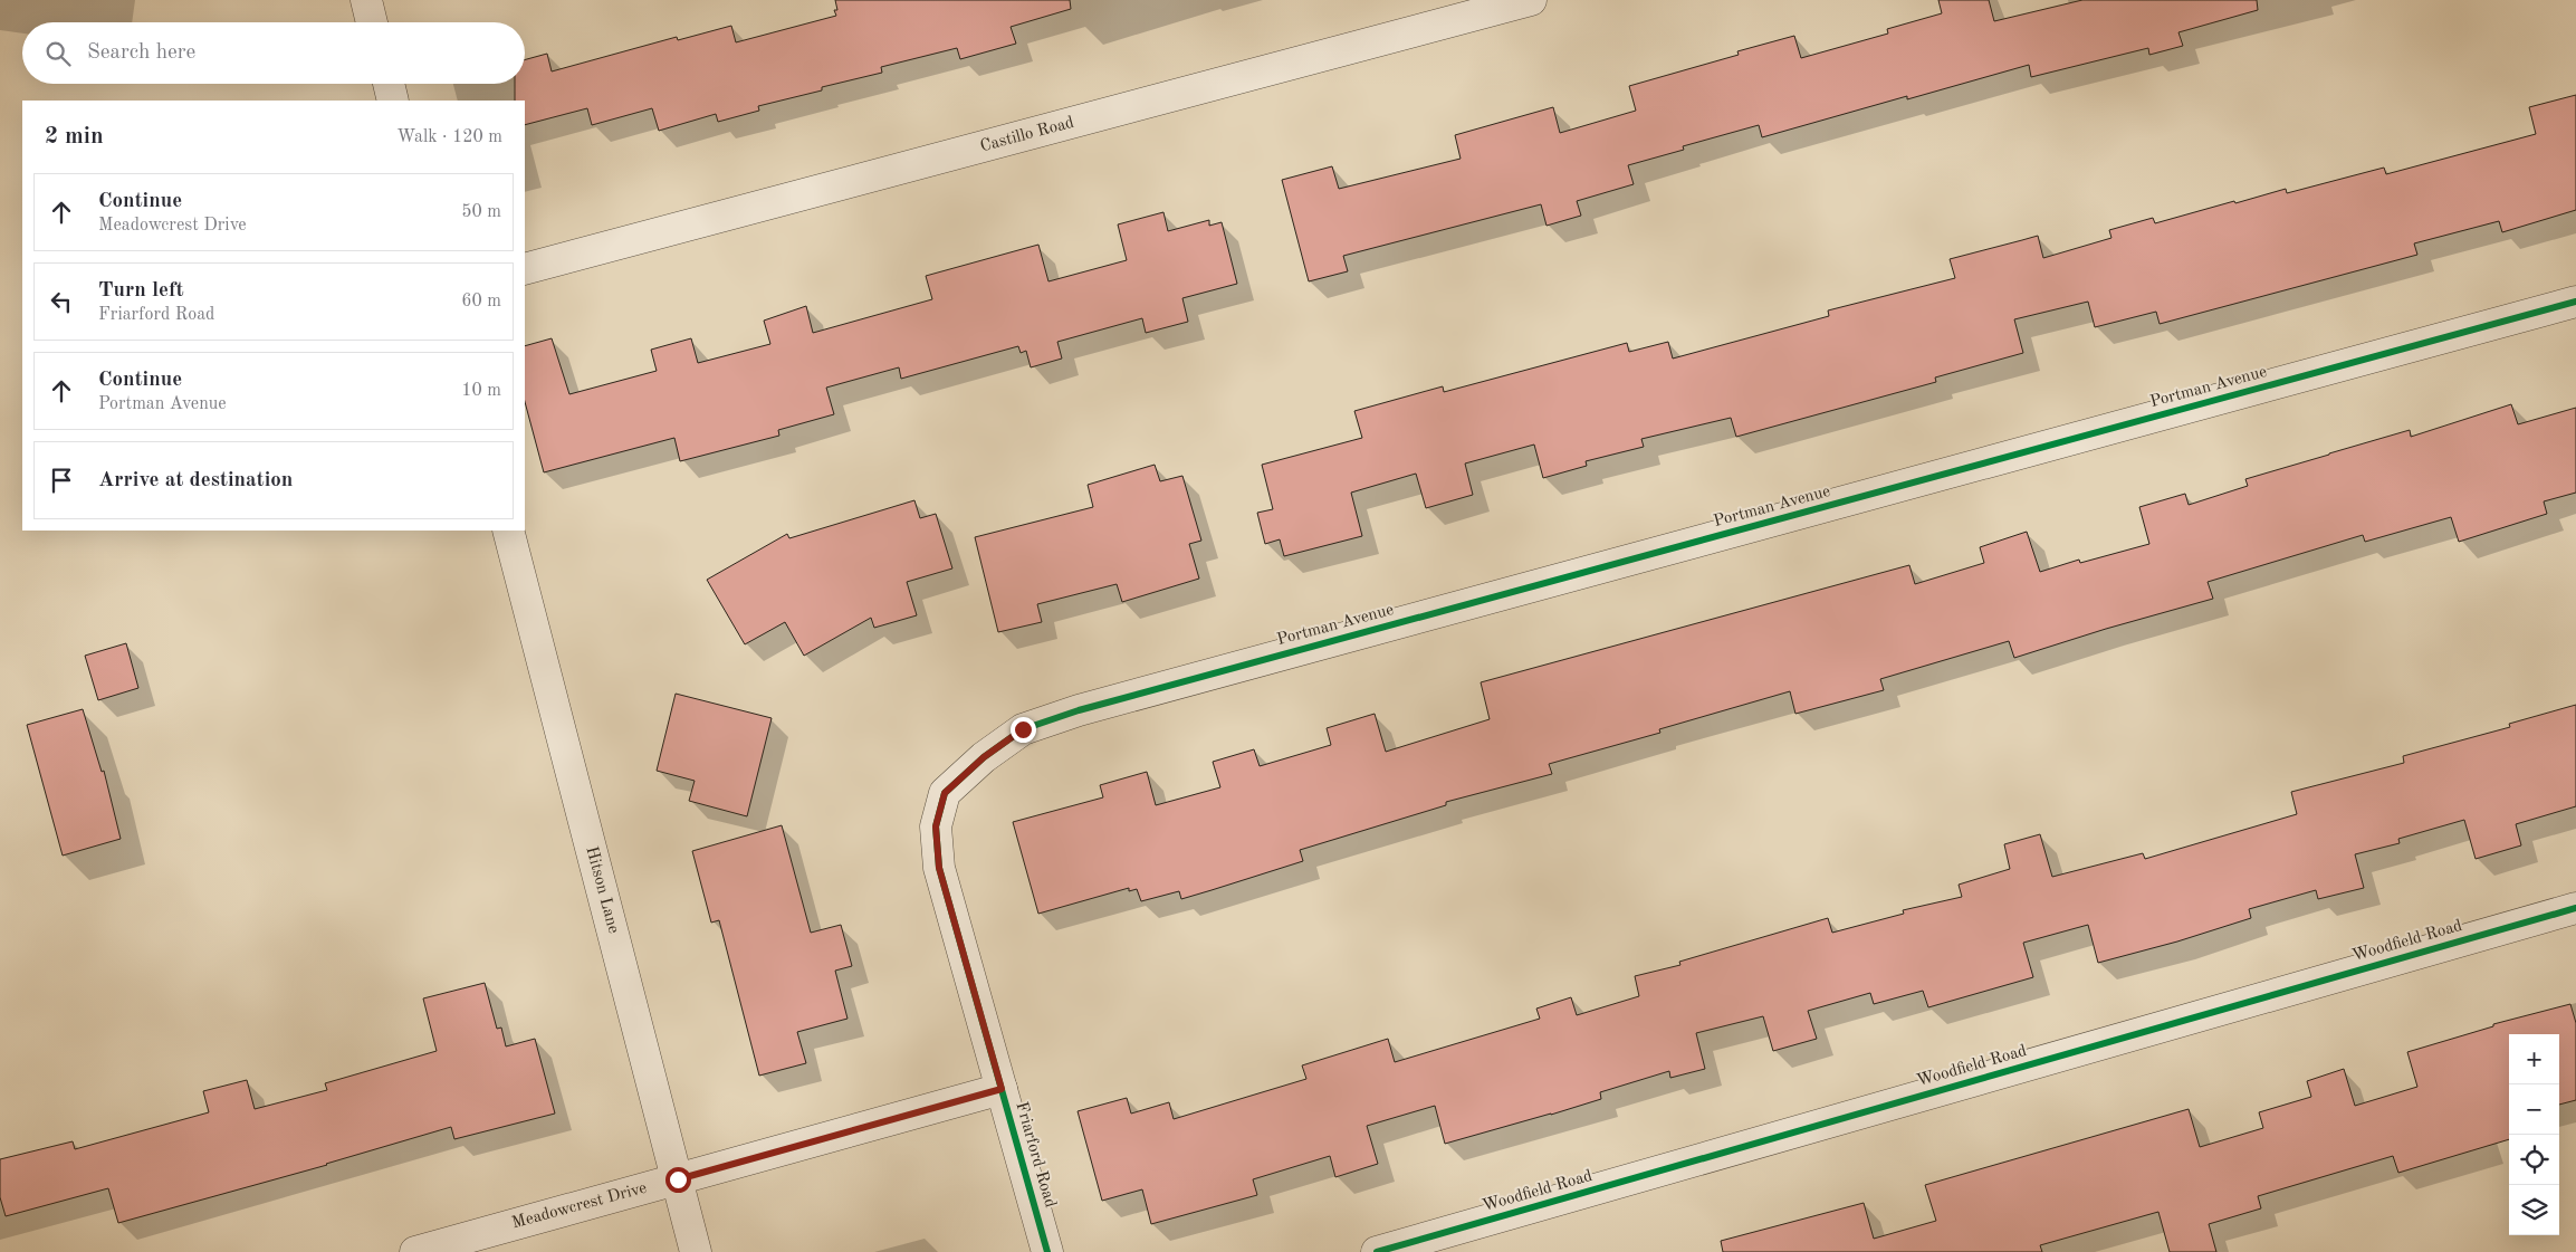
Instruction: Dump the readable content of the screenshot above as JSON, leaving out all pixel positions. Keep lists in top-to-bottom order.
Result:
{
  "streets": {
    "street": [
      "Castillo Road",
      "Portman Avenue",
      "Hitson Lane",
      "Woodfield Road",
      "Friarford Road",
      "Meadowcrest Drive"
    ]
  },
  "crossings": [
    ["Portman Avenue", "Friarford Road"],
    ["Hitson Lane", "Meadowcrest Drive"],
    ["Friarford Road", "Meadowcrest Drive"]
  ],
  "page": {
    "search": "Search here",
    "heading": ["2 min", "Walk · 120 m"],
    "list": [
      ["Continue", "Meadowcrest Drive", "50 m"],
      ["Turn left", "Friarford Road", "60 m"],
      ["Continue", "Portman Avenue", "10 m"],
      "Arrive at destination"
    ],
    "map_buttons": ["+", "−"]
  }
}
